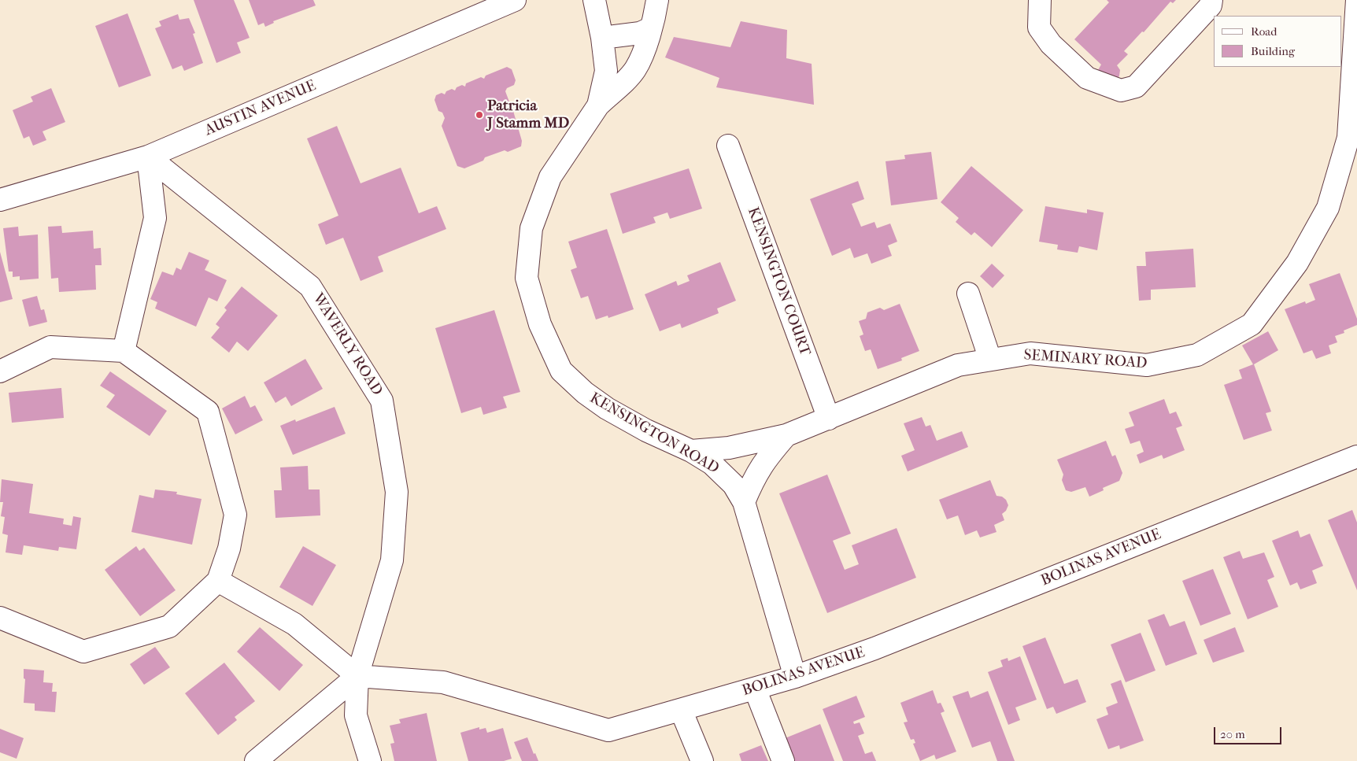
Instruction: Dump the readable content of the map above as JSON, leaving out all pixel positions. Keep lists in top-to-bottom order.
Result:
{
  "streets": {
    "street": [
      "AUSTIN AVENUE",
      "KENSINGTON COURT",
      "WAVERLY ROAD",
      "SEMINARY ROAD",
      "KENSINGTON ROAD",
      "BOLINAS AVENUE"
    ]
  },
  "crossings": [
    ["AUSTIN AVENUE", "WAVERLY ROAD"],
    ["KENSINGTON COURT", "SEMINARY ROAD"],
    ["WAVERLY ROAD", "BOLINAS AVENUE"],
    ["SEMINARY ROAD", "KENSINGTON ROAD"],
    ["KENSINGTON ROAD", "BOLINAS AVENUE"]
  ],
  "places": ["Patricia J Stamm MD"],
  "legend": ["Road", "Building"],
  "scale_bar": "20 m"
}
